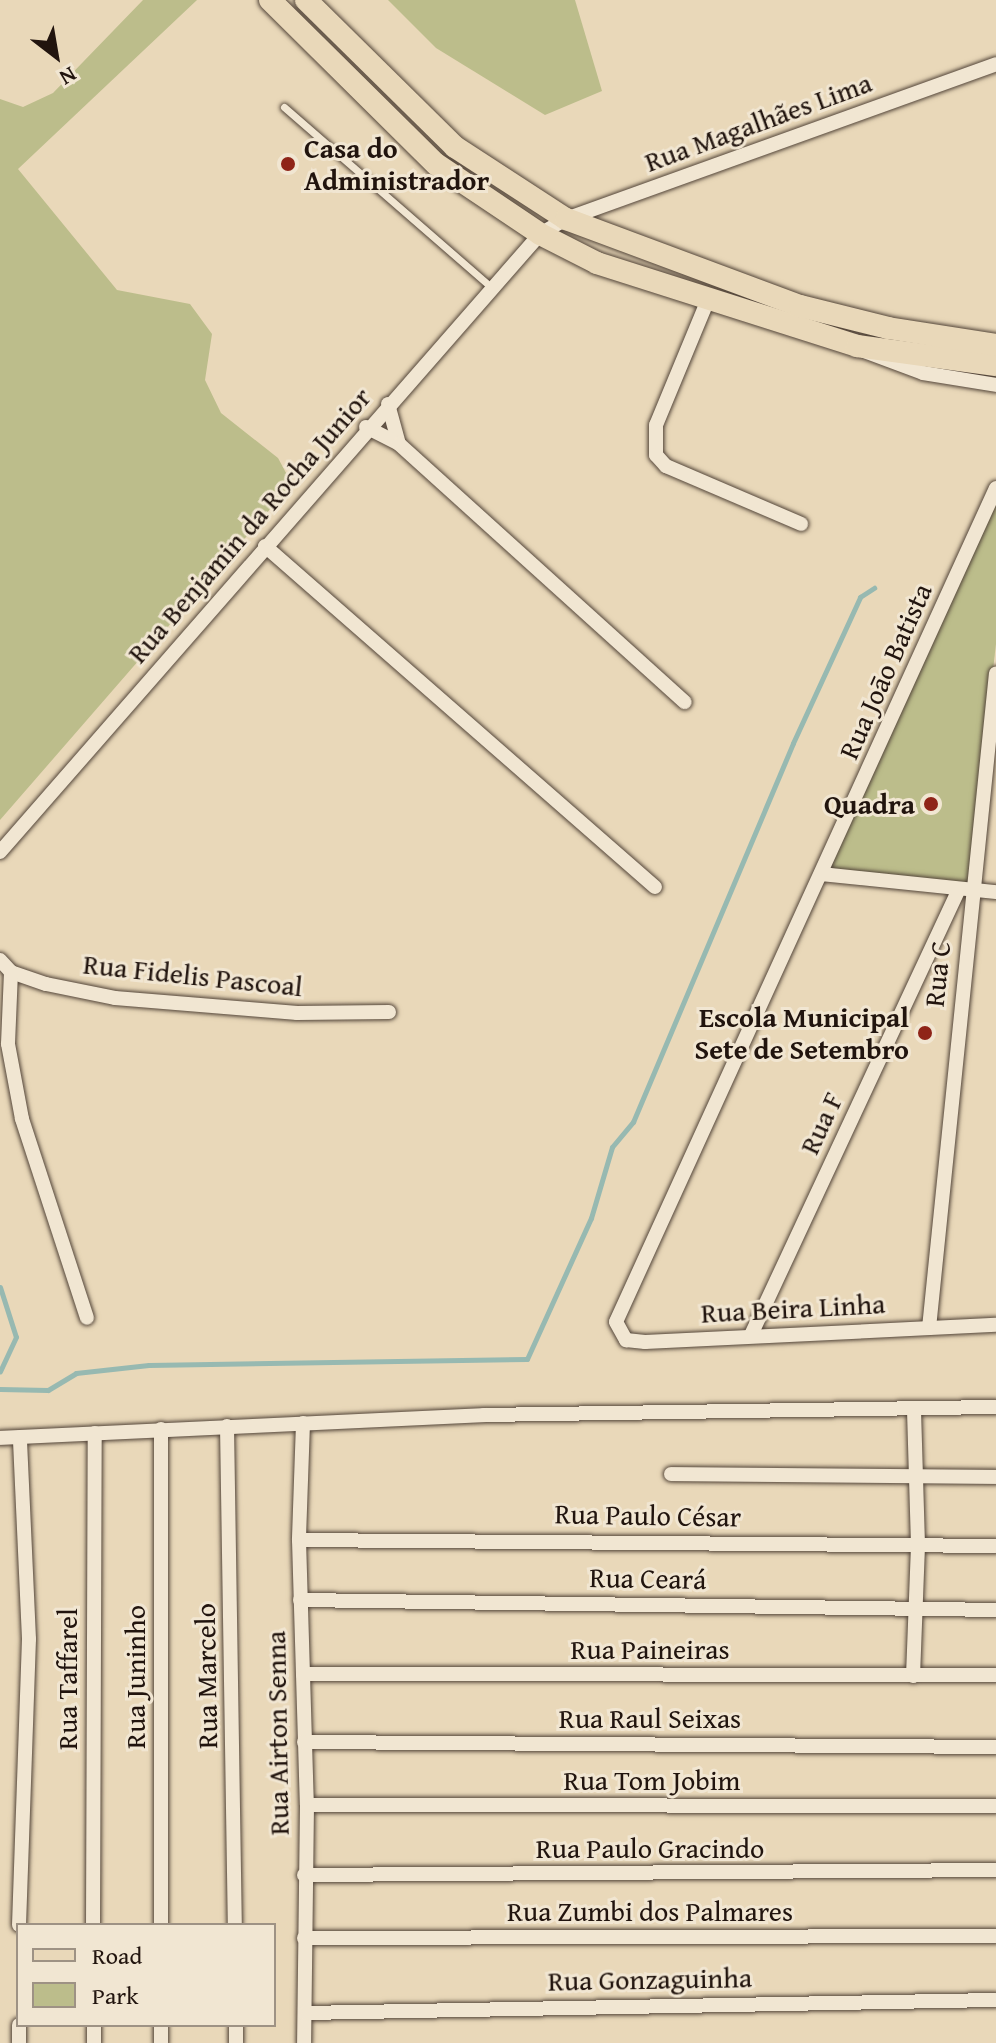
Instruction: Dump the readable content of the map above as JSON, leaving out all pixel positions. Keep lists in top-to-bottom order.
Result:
{
  "streets": {
    "street": [
      "Rua Magalhães Lima",
      "Rua Benjamin da Rocha Junior",
      "Rua Joāo Batista",
      "Rua C",
      "Rua Fidelis Pascoal",
      "Rua F",
      "Rua Beira Linha",
      "Rua Paulo César",
      "Rua Ceará",
      "Rua Paineiras",
      "Rua Marcelo",
      "Rua Juninho",
      "Rua Taffarel",
      "Rua Raul Seixas",
      "Rua Airton Senna",
      "Rua Tom Jobim",
      "Rua Paulo Gracindo",
      "Rua Zumbi dos Palmares",
      "Rua Gonzaguinha"
    ]
  },
  "crossings": [
    ["Rua Magalhães Lima", "Rua Benjamin da Rocha Junior"],
    ["Rua Joāo Batista", "Rua Beira Linha"],
    ["Rua C", "Rua F"],
    ["Rua C", "Rua Beira Linha"],
    ["Rua F", "Rua Beira Linha"],
    ["Rua Paulo César", "Rua Airton Senna"],
    ["Rua Ceará", "Rua Airton Senna"],
    ["Rua Paineiras", "Rua Airton Senna"],
    ["Rua Raul Seixas", "Rua Airton Senna"],
    ["Rua Airton Senna", "Rua Tom Jobim"],
    ["Rua Airton Senna", "Rua Paulo Gracindo"],
    ["Rua Airton Senna", "Rua Zumbi dos Palmares"],
    ["Rua Airton Senna", "Rua Gonzaguinha"]
  ],
  "places": ["Casa do Administrador", "Quadra", "Escola Municipal Sete de Setembro"],
  "legend": ["Road", "Park"],
  "north": "bottom right"
}
